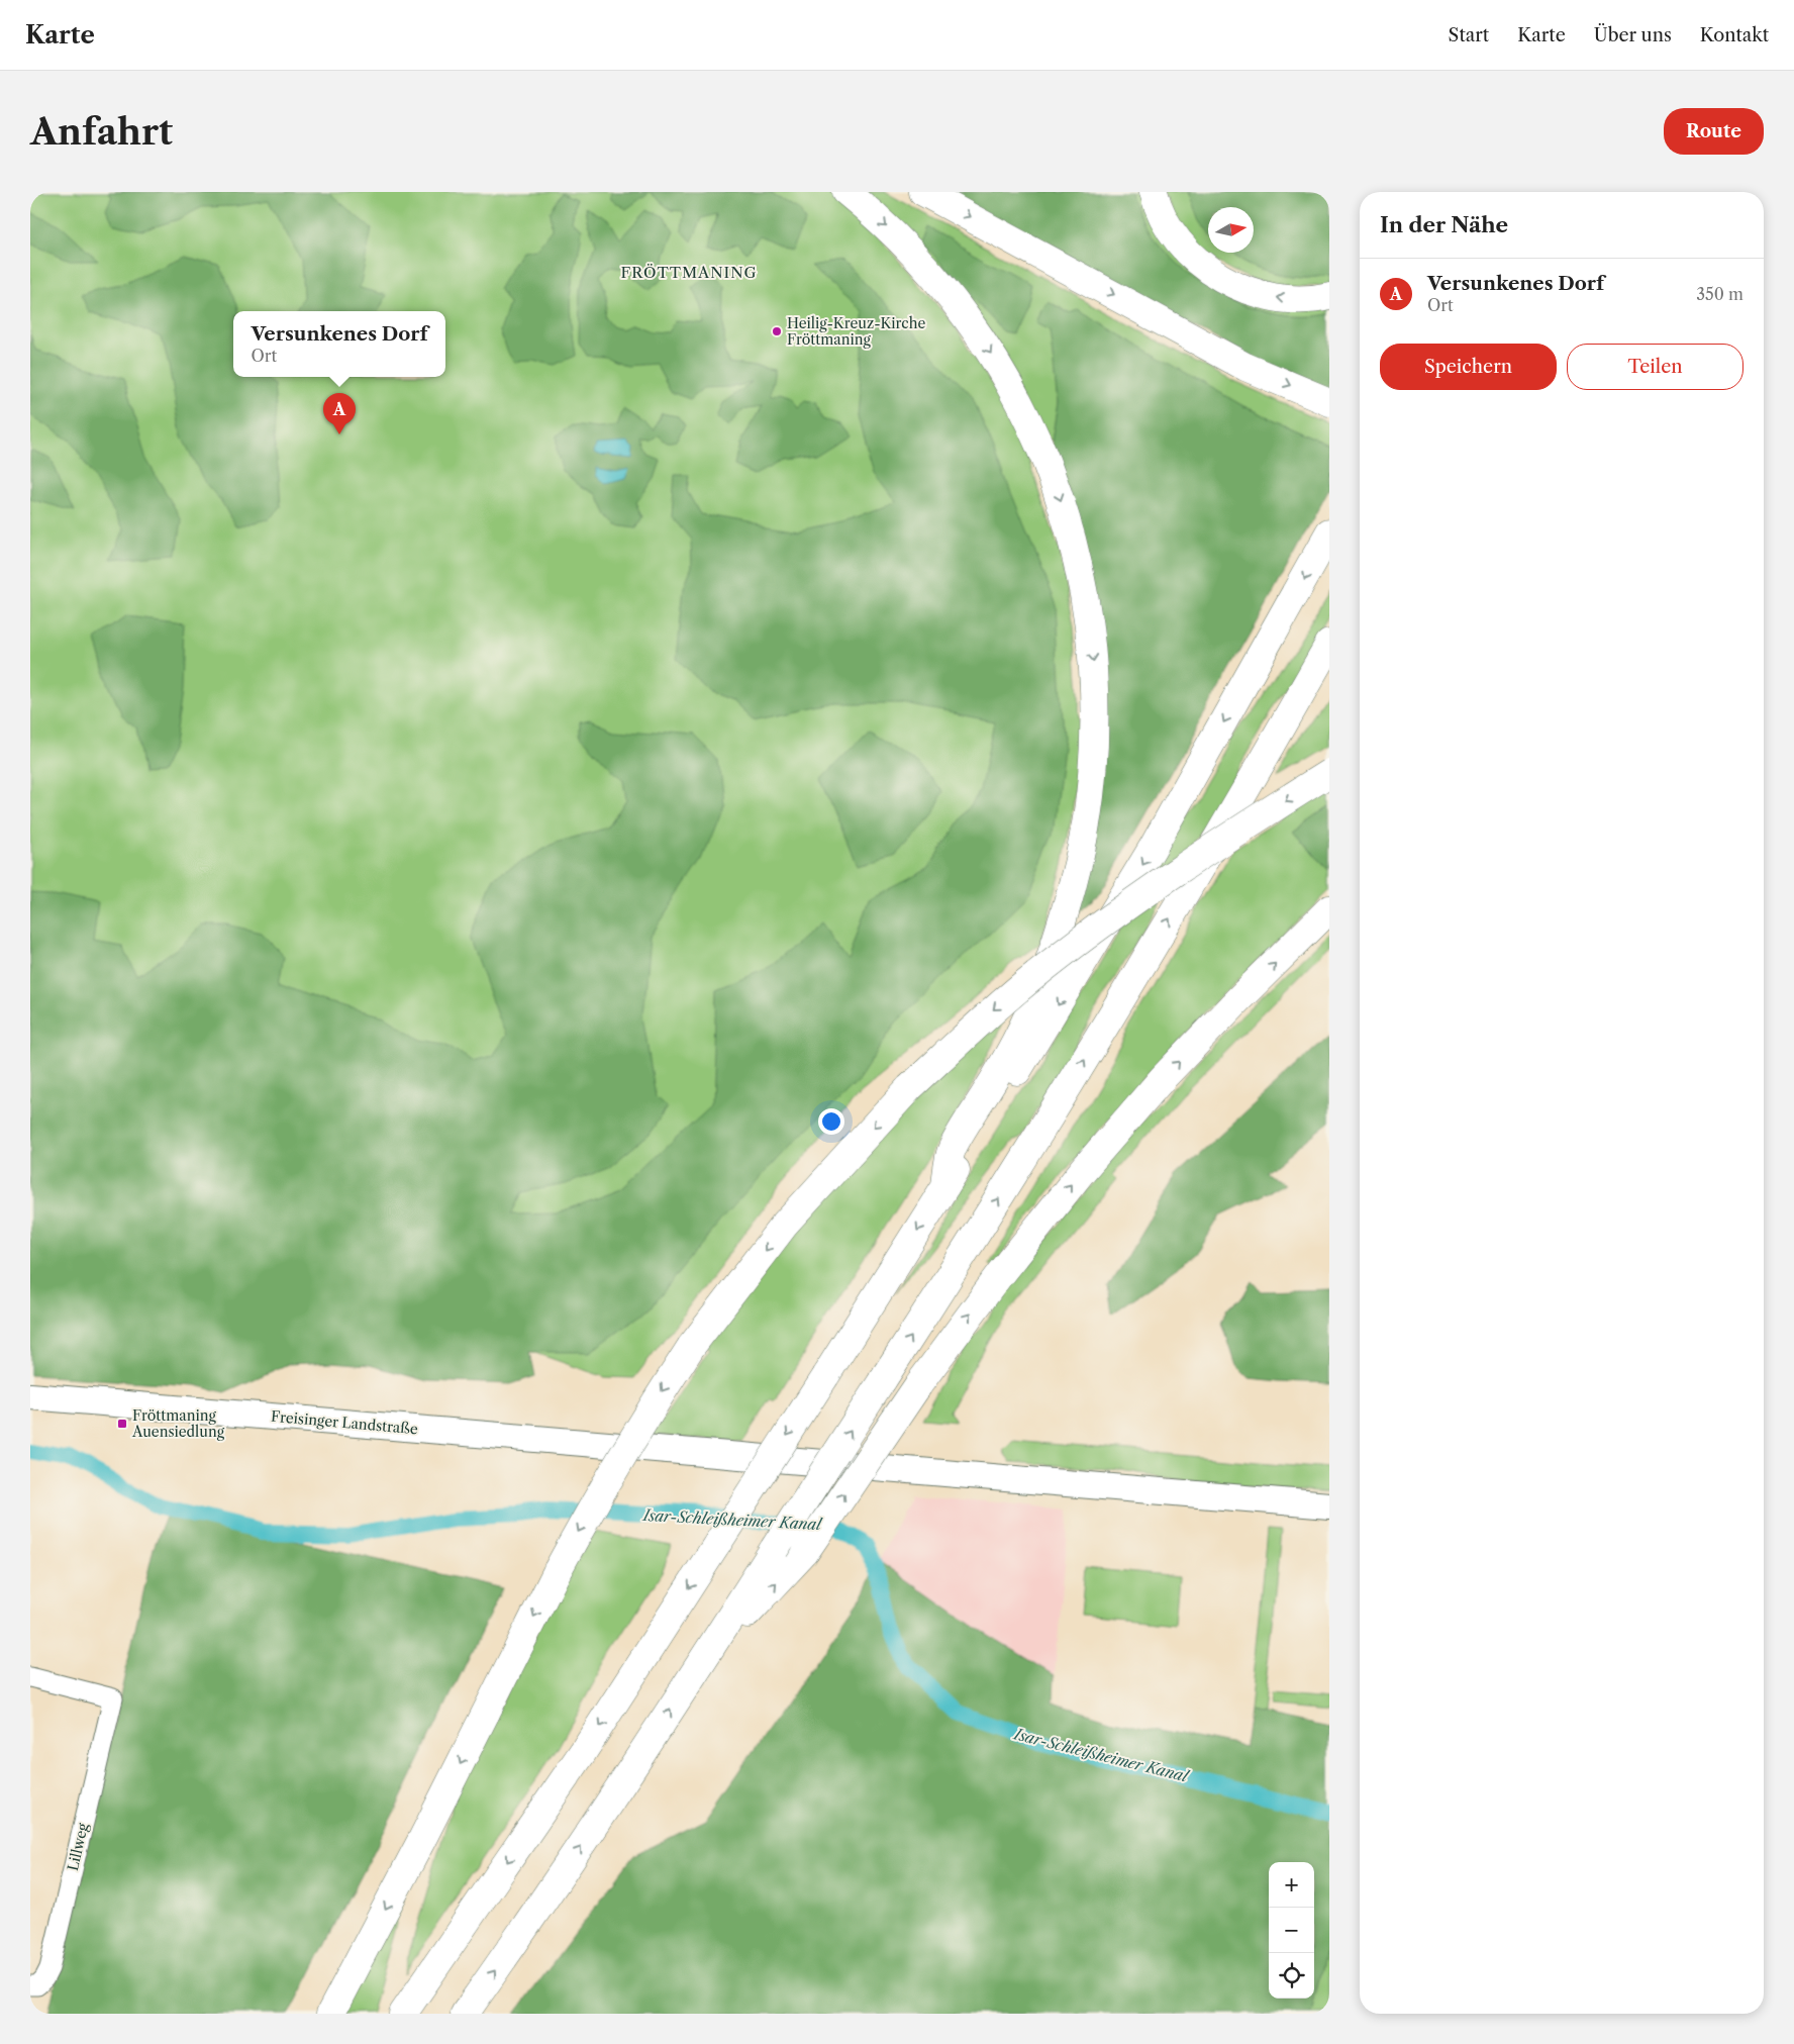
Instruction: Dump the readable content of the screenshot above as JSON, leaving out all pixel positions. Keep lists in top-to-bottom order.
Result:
{
  "streets": {
    "main road": ["Freisinger Landstraße"],
    "street": ["Lillweg"]
  },
  "districts": ["FRÖTTMANING"],
  "water": ["Isar-Schleißheimer Kanal"],
  "places": {
    "other": ["Heilig-Kreuz-Kirche Fröttmaning"],
    "transit": ["Fröttmaning Auensiedlung"]
  },
  "north": "right",
  "page": {
    "header": "Karte",
    "nav": [
      "Start",
      "Karte",
      "Über uns",
      "Kontakt"
    ],
    "buttons": [
      "Route",
      ["Speichern", "Teilen"]
    ],
    "title": "Anfahrt",
    "heading": "In der Nähe",
    "list": [
      {
        "mark": "A",
        "name": "Versunkenes Dorf",
        "note": "Ort",
        "value": "350 m"
      }
    ],
    "popup": ["Versunkenes Dorf", "Ort"],
    "pins": "A",
    "map_buttons": ["+", "−"]
  }
}
